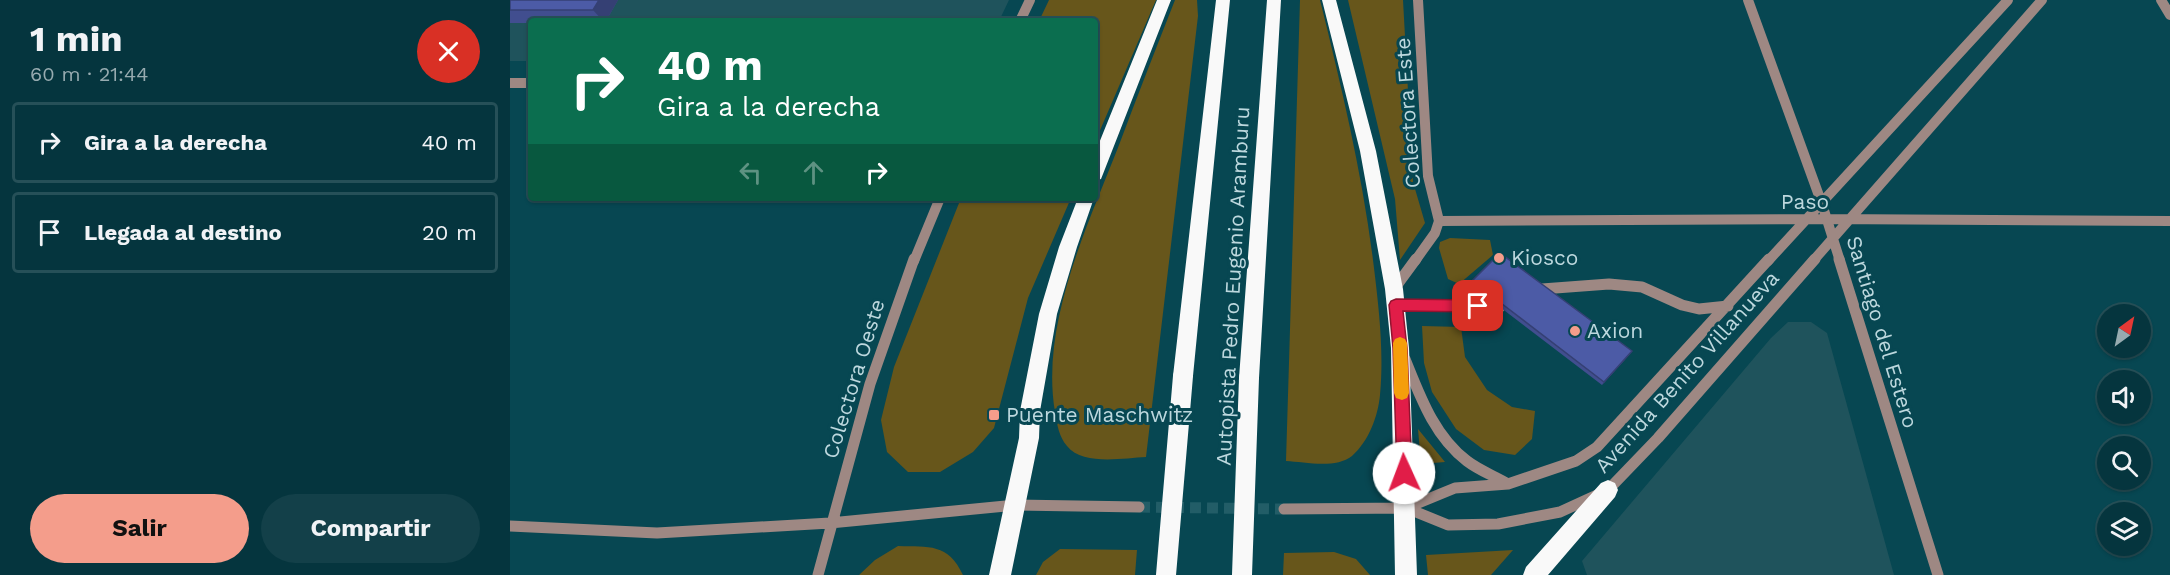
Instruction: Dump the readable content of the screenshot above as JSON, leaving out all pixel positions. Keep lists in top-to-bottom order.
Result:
{
  "streets": {
    "highway": ["Autopista Pedro Eugenio Aramburu"],
    "street": [
      "Colectora Este",
      "Paso",
      "Santiago del Estero",
      "Avenida Benito Villanueva",
      "Colectora Oeste"
    ]
  },
  "crossings": [
    ["Colectora Este", "Paso"],
    ["Paso", "Santiago del Estero"],
    ["Paso", "Avenida Benito Villanueva"],
    ["Santiago del Estero", "Avenida Benito Villanueva"]
  ],
  "places": {
    "other": ["Kiosco", "Axion"],
    "transit": ["Puente Maschwitz"]
  },
  "north": "top right",
  "page": {
    "heading": ["1 min", "60 m · 21:44"],
    "turn": ["40 m", "Gira a la derecha"],
    "list": [
      {
        "name": "Gira a la derecha",
        "value": "40 m"
      },
      {
        "name": "Llegada al destino",
        "value": "20 m"
      }
    ],
    "buttons": ["Salir", "Compartir"]
  }
}
